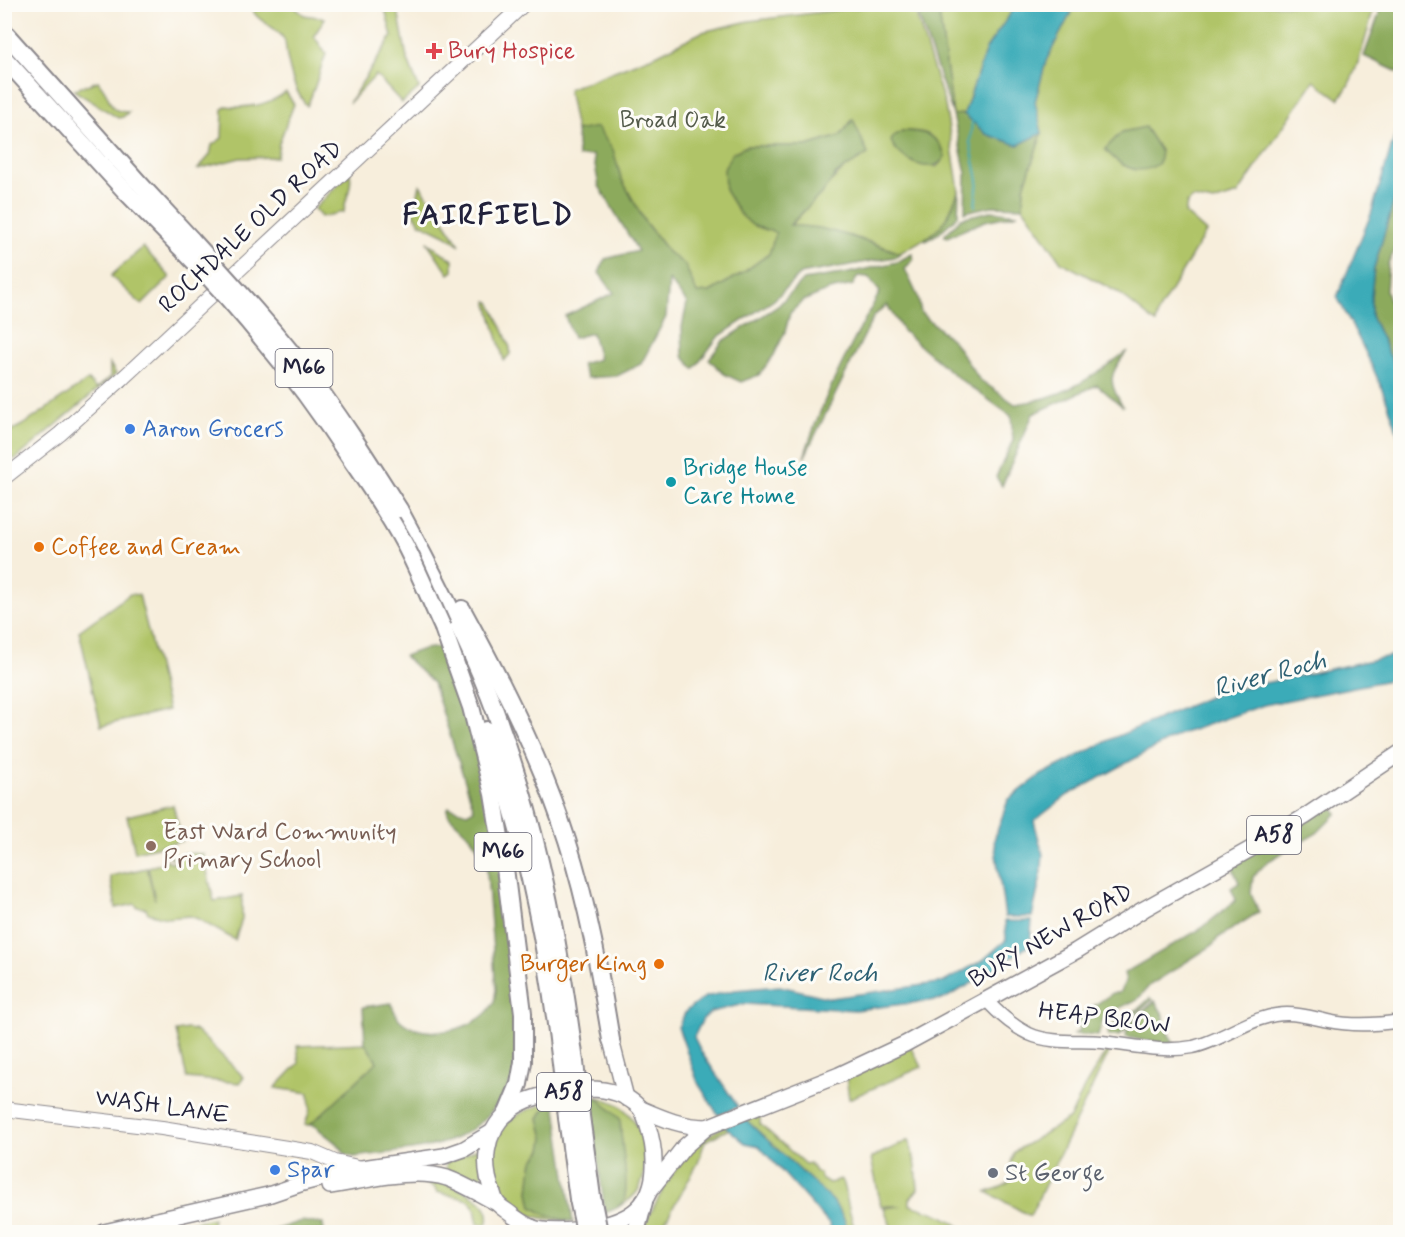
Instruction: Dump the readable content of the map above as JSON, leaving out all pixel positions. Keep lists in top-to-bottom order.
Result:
{
  "streets": {
    "highway": ["M66", "A58", "BURY NEW ROAD"],
    "main road": ["ROCHDALE OLD ROAD", "WASH LANE"],
    "street": ["HEAP BROW"]
  },
  "crossings": [
    ["M66", "A58"],
    ["M66", "BURY NEW ROAD"],
    ["A58", "BURY NEW ROAD"],
    ["A58", "WASH LANE"],
    ["BURY NEW ROAD", "HEAP BROW"]
  ],
  "districts": ["FAIRFIELD"],
  "water": ["River Roch"],
  "parks": ["Broad Oak"],
  "places": {
    "health": ["Bury Hospice"],
    "other": [
      "Aaron Grocers",
      "Bridge House Care Home",
      "Coffee and Cream",
      "East Ward Community Primary School",
      "Burger King",
      "Spar",
      "St George"
    ]
  }
}
